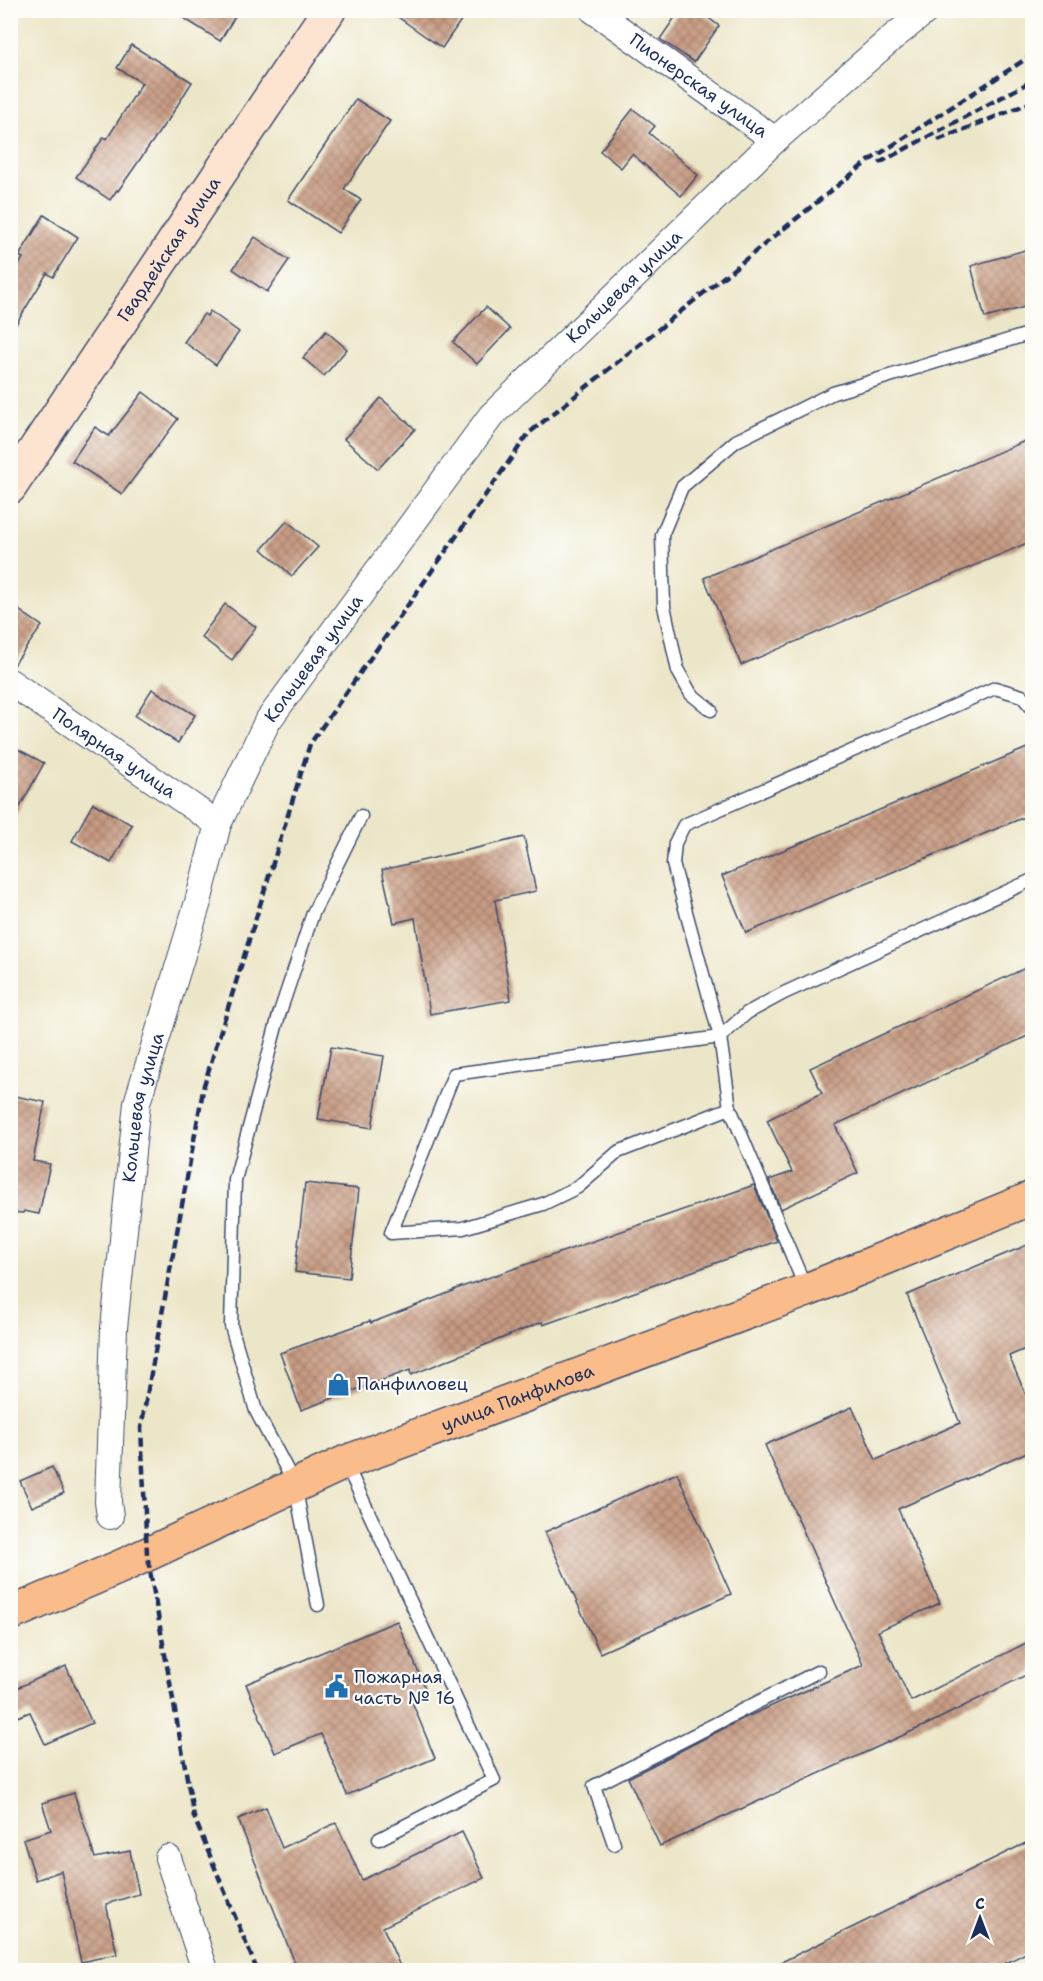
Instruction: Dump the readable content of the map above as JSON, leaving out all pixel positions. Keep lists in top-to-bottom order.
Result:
{
  "streets": {
    "main road": ["Гвардейская улица", "улица Панфилова"],
    "street": ["Пионерская улица", "Кольцевая улица", "Полярная улица"]
  },
  "crossings": [
    ["Пионерская улица", "Кольцевая улица"],
    ["Кольцевая улица", "Полярная улица"]
  ],
  "places": {
    "shop": ["Панфиловец"],
    "public building": ["Пожарная часть № 16"]
  },
  "north": "top"
}
